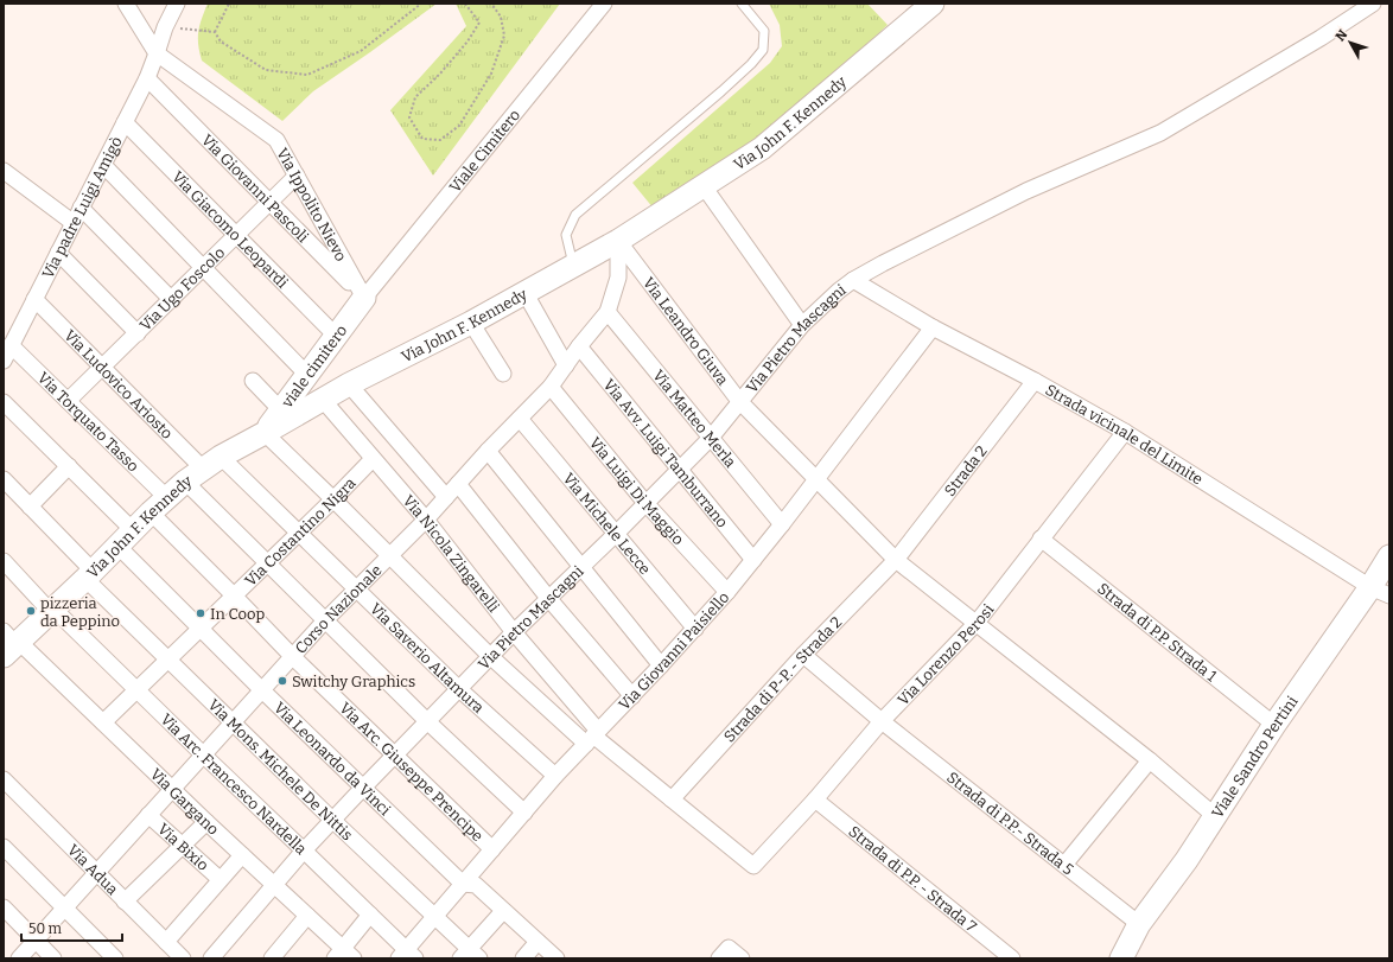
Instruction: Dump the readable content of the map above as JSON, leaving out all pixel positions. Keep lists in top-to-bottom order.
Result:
{
  "streets": {
    "main road": ["Via John F. Kennedy", "viale cimitero", "Viale Sandro Pertini"],
    "street": [
      "Viale Cimitero",
      "Via Giovanni Pascoli",
      "Via Ippolito Nievo",
      "Via padre Luigi Amigò",
      "Via Giacomo Leopardi",
      "Via Ugo Foscolo",
      "Via Leandro Giuva",
      "Via Pietro Mascagni",
      "Via Ludovico Ariosto",
      "Via Matteo Merla",
      "Via Torquato Tasso",
      "Strada vicinale del Limite",
      "Via Avv. Luigi Tamburrano",
      "Strada 2",
      "Via Luigi Di Maggio",
      "Via Michele Lecce",
      "Via Costantino Nigra",
      "Via Nicola Zingarelli",
      "Corso Nazionale",
      "Strada di P.P. Strada 1",
      "Via Giovanni Paisiello",
      "Via Lorenzo Perosi",
      "Via Saverio Altamura",
      "Strada di P-P. - Strada 2",
      "Via Leonardo da Vinci",
      "Via Mons. Michele De Nittis",
      "Via Arc. Giuseppe Prencipe",
      "Via Arc. Francesco Nardella",
      "Via Gargano",
      "Strada di P.P.- Strada 5",
      "Via Bixio",
      "Via Adua",
      "Strada di P.P. - Strada 7"
    ]
  },
  "crossings": [
    ["Via John F. Kennedy", "Via Leandro Giuva"],
    ["Via John F. Kennedy", "viale cimitero"],
    ["Via John F. Kennedy", "Via Ludovico Ariosto"],
    ["Via John F. Kennedy", "Via Torquato Tasso"],
    ["Via John F. Kennedy", "Via Nicola Zingarelli"],
    ["Via John F. Kennedy", "Corso Nazionale"],
    ["Via John F. Kennedy", "Via Saverio Altamura"],
    ["Via John F. Kennedy", "Via Leonardo da Vinci"],
    ["Via John F. Kennedy", "Via Mons. Michele De Nittis"],
    ["Via John F. Kennedy", "Via Arc. Giuseppe Prencipe"],
    ["Via John F. Kennedy", "Via Arc. Francesco Nardella"],
    ["Via John F. Kennedy", "Via Gargano"],
    ["Viale Cimitero", "Via Giovanni Pascoli"],
    ["Viale Cimitero", "Via Ippolito Nievo"],
    ["Viale Cimitero", "viale cimitero"],
    ["Via Giovanni Pascoli", "Via Ippolito Nievo"],
    ["Via Giovanni Pascoli", "Via padre Luigi Amigò"],
    ["Via Giovanni Pascoli", "Via Ugo Foscolo"],
    ["Via Giovanni Pascoli", "viale cimitero"],
    ["Via Ippolito Nievo", "Via padre Luigi Amigò"],
    ["Via Ippolito Nievo", "Via Ugo Foscolo"],
    ["Via Ippolito Nievo", "viale cimitero"],
    ["Via padre Luigi Amigò", "Via Giacomo Leopardi"],
    ["Via padre Luigi Amigò", "Via Ludovico Ariosto"],
    ["Via padre Luigi Amigò", "Via Torquato Tasso"],
    ["Via Giacomo Leopardi", "Via Ugo Foscolo"],
    ["Via Giacomo Leopardi", "viale cimitero"],
    ["Via Ugo Foscolo", "Via Ludovico Ariosto"],
    ["Via Ugo Foscolo", "Via Torquato Tasso"],
    ["Via Leandro Giuva", "Via Pietro Mascagni"],
    ["Via Leandro Giuva", "Strada 2"],
    ["Via Leandro Giuva", "Corso Nazionale"],
    ["Via Leandro Giuva", "Via Giovanni Paisiello"],
    ["Via Leandro Giuva", "Via Lorenzo Perosi"],
    ["Via Leandro Giuva", "Strada di P-P. - Strada 2"],
    ["Via Leandro Giuva", "Viale Sandro Pertini"],
    ["Via Pietro Mascagni", "Via Matteo Merla"],
    ["Via Pietro Mascagni", "Strada vicinale del Limite"],
    ["Via Pietro Mascagni", "Via Avv. Luigi Tamburrano"],
    ["Via Pietro Mascagni", "Via Luigi Di Maggio"],
    ["Via Pietro Mascagni", "Via Michele Lecce"],
    ["Via Pietro Mascagni", "Via Nicola Zingarelli"],
    ["Via Pietro Mascagni", "Via Saverio Altamura"],
    ["Via Pietro Mascagni", "Via Leonardo da Vinci"],
    ["Via Pietro Mascagni", "Via Mons. Michele De Nittis"],
    ["Via Pietro Mascagni", "Via Arc. Giuseppe Prencipe"],
    ["Via Pietro Mascagni", "Via Arc. Francesco Nardella"],
    ["Via Pietro Mascagni", "Via Gargano"],
    ["Via Ludovico Ariosto", "Via Saverio Altamura"],
    ["Via Matteo Merla", "Corso Nazionale"],
    ["Via Matteo Merla", "Via Giovanni Paisiello"],
    ["Via Torquato Tasso", "Via Arc. Giuseppe Prencipe"],
    ["Strada vicinale del Limite", "Strada 2"],
    ["Strada vicinale del Limite", "Via Giovanni Paisiello"],
    ["Strada vicinale del Limite", "Via Lorenzo Perosi"],
    ["Strada vicinale del Limite", "Viale Sandro Pertini"],
    ["Via Avv. Luigi Tamburrano", "Corso Nazionale"],
    ["Via Avv. Luigi Tamburrano", "Via Giovanni Paisiello"],
    ["Strada 2", "Strada di P-P. - Strada 2"],
    ["Via Luigi Di Maggio", "Corso Nazionale"],
    ["Via Luigi Di Maggio", "Via Giovanni Paisiello"],
    ["Via Michele Lecce", "Corso Nazionale"],
    ["Via Michele Lecce", "Via Giovanni Paisiello"],
    ["Via Costantino Nigra", "Via Nicola Zingarelli"],
    ["Via Costantino Nigra", "Via Saverio Altamura"],
    ["Via Costantino Nigra", "Via Leonardo da Vinci"],
    ["Via Costantino Nigra", "Via Mons. Michele De Nittis"],
    ["Via Costantino Nigra", "Via Arc. Giuseppe Prencipe"],
    ["Via Costantino Nigra", "Via Arc. Francesco Nardella"],
    ["Via Costantino Nigra", "Via Gargano"],
    ["Via Nicola Zingarelli", "Corso Nazionale"],
    ["Via Nicola Zingarelli", "Via Giovanni Paisiello"],
    ["Corso Nazionale", "Via Saverio Altamura"],
    ["Corso Nazionale", "Via Leonardo da Vinci"],
    ["Corso Nazionale", "Via Mons. Michele De Nittis"],
    ["Corso Nazionale", "Via Arc. Giuseppe Prencipe"],
    ["Corso Nazionale", "Via Arc. Francesco Nardella"],
    ["Corso Nazionale", "Via Gargano"],
    ["Corso Nazionale", "Via Bixio"],
    ["Corso Nazionale", "Via Adua"],
    ["Strada di P.P. Strada 1", "Via Lorenzo Perosi"],
    ["Strada di P.P. Strada 1", "Viale Sandro Pertini"],
    ["Via Giovanni Paisiello", "Via Saverio Altamura"],
    ["Via Giovanni Paisiello", "Via Leonardo da Vinci"],
    ["Via Giovanni Paisiello", "Via Mons. Michele De Nittis"],
    ["Via Giovanni Paisiello", "Via Arc. Giuseppe Prencipe"],
    ["Via Giovanni Paisiello", "Via Arc. Francesco Nardella"],
    ["Via Lorenzo Perosi", "Strada di P-P. - Strada 2"],
    ["Via Lorenzo Perosi", "Strada di P.P.- Strada 5"],
    ["Via Lorenzo Perosi", "Strada di P.P. - Strada 7"],
    ["Strada di P-P. - Strada 2", "Strada di P.P.- Strada 5"],
    ["Viale Sandro Pertini", "Strada di P.P.- Strada 5"]
  ],
  "places": ["pizzeria da Peppino", "In Coop", "Switchy Graphics"],
  "scale_bar": "50 m",
  "north": "top left"
}
